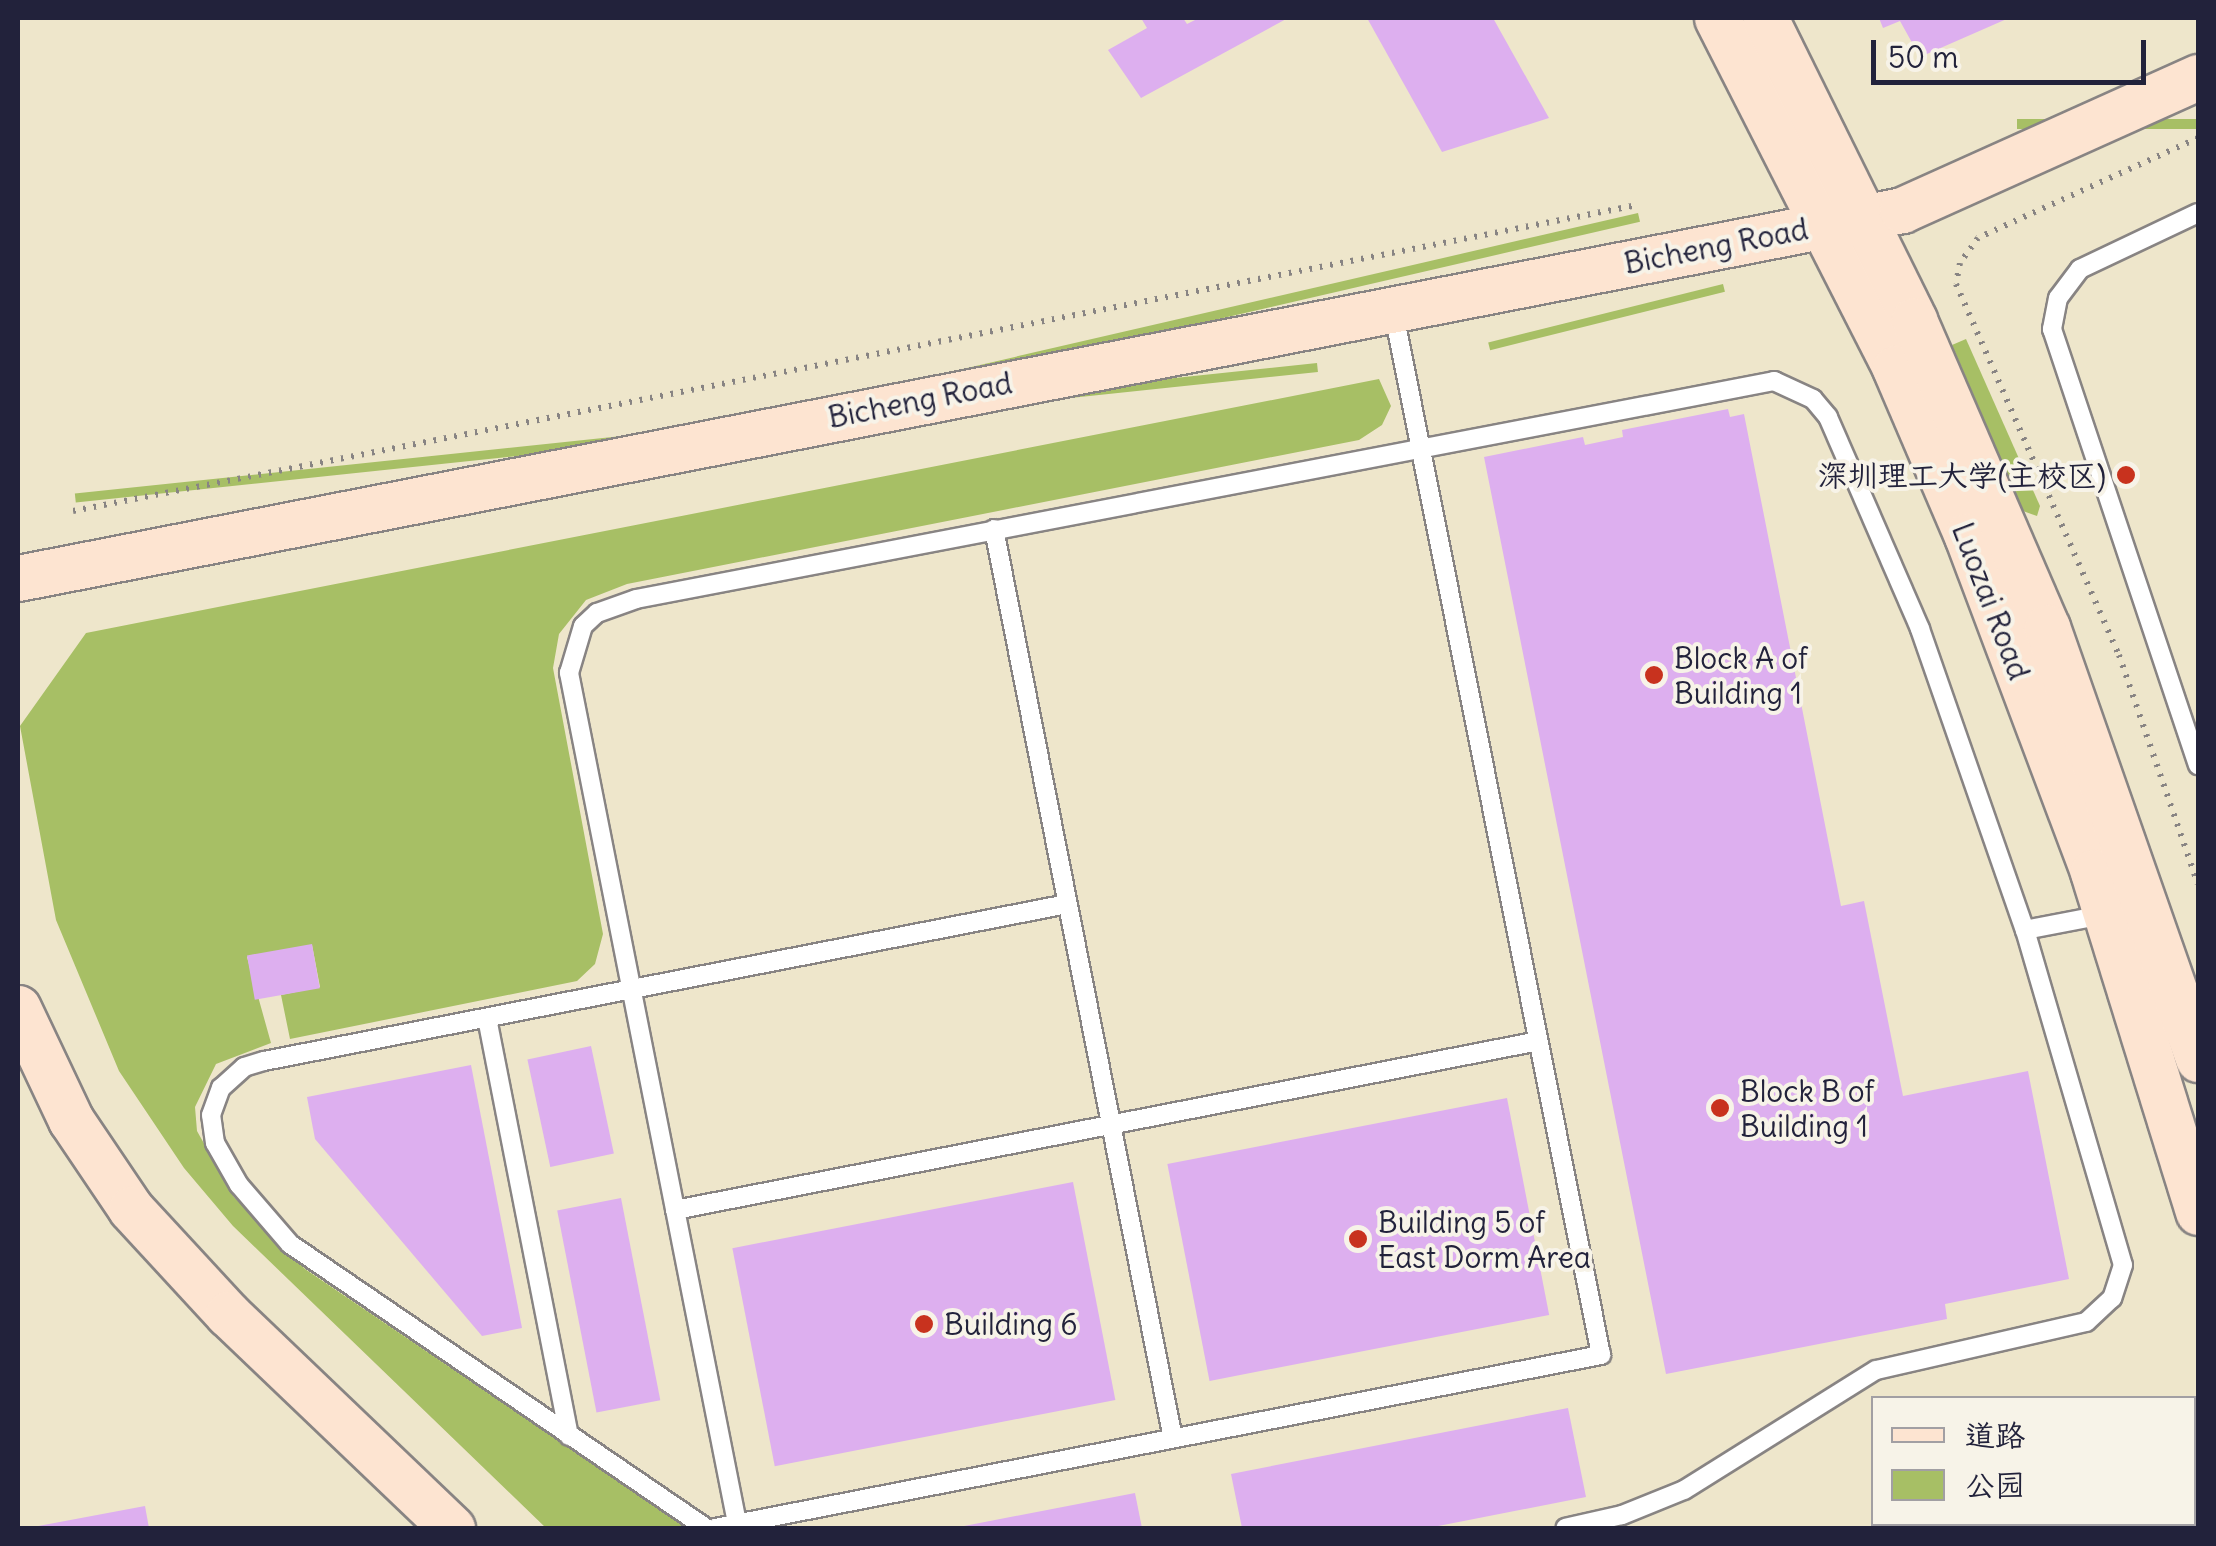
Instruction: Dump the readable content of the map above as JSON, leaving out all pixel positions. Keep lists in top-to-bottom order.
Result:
{
  "streets": {
    "street": ["Bicheng Road", "Luozai Road"]
  },
  "crossings": [
    ["Bicheng Road", "Luozai Road"]
  ],
  "places": [
    "深圳理工大学(主校区)",
    "Block A of Building 1",
    "Block B of Building 1",
    "Building 5 of East Dorm Area",
    "Building 6"
  ],
  "legend": ["道路", "公园"],
  "scale_bar": "50 m"
}
